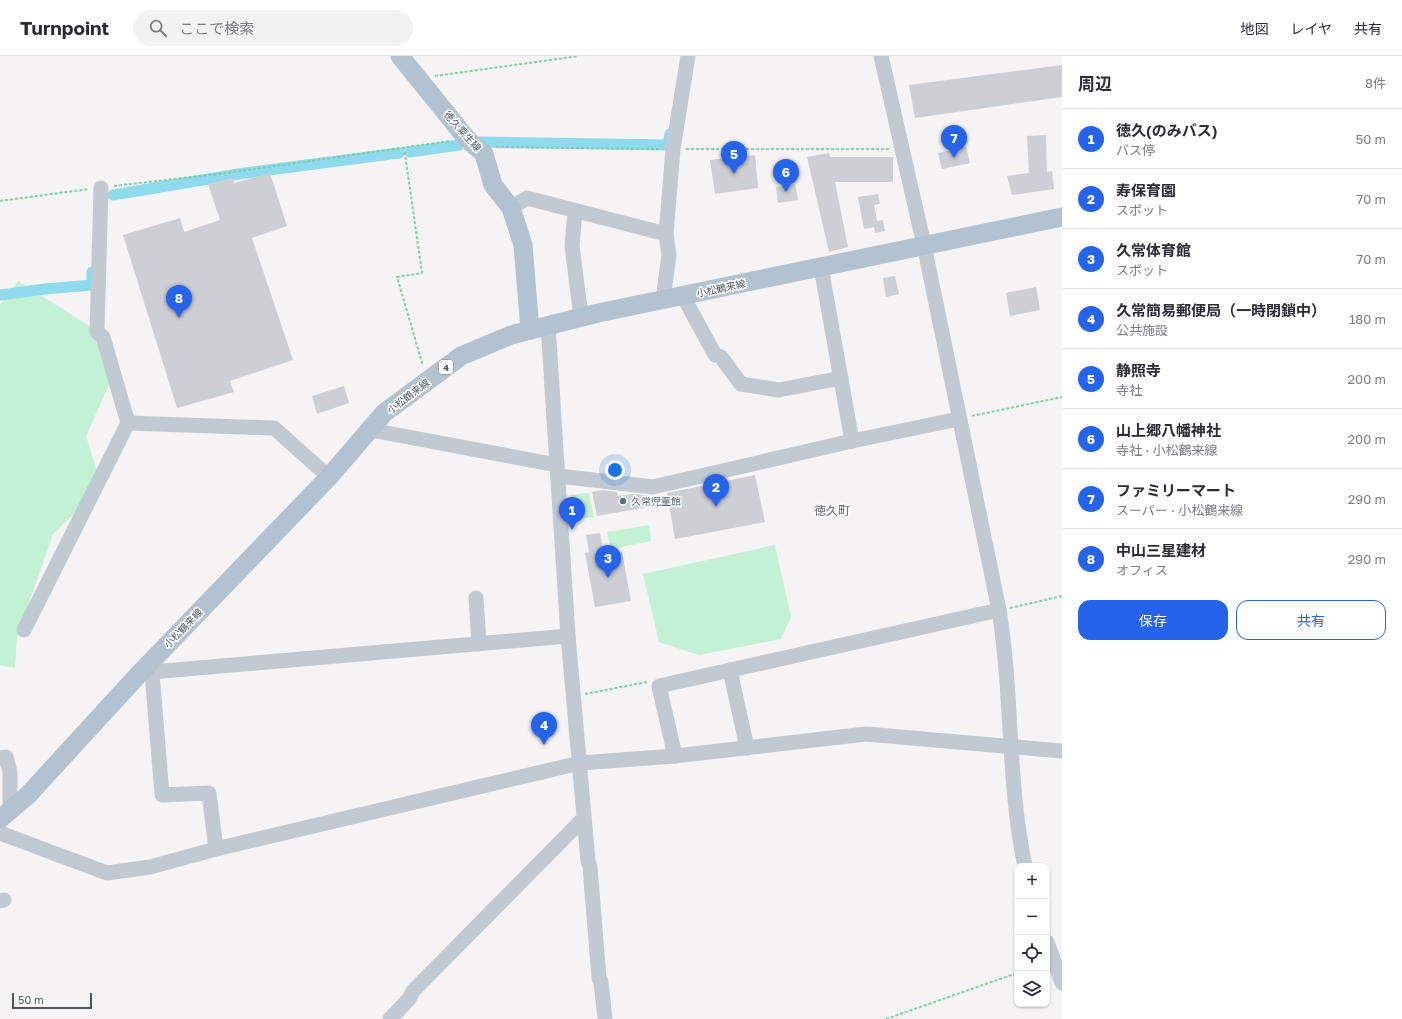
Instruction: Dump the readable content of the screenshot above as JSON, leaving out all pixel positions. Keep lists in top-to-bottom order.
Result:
{
  "streets": {
    "main road": ["徳久粟生線", "小松鶴来線", "4"]
  },
  "crossings": [
    ["徳久粟生線", "小松鶴来線"]
  ],
  "districts": ["徳久町"],
  "places": ["久常児童館"],
  "scale_bar": "50 m",
  "page": {
    "header": "Turnpoint",
    "search": "ここで検索",
    "nav": ["地図", "レイヤ", "共有"],
    "heading": ["周辺", "8件"],
    "list": [
      {
        "mark": "1",
        "name": "徳久(のみバス)",
        "note": "バス停",
        "value": "50 m"
      },
      {
        "mark": "2",
        "name": "寿保育園",
        "note": "スポット",
        "value": "70 m"
      },
      {
        "mark": "3",
        "name": "久常体育館",
        "note": "スポット",
        "value": "70 m"
      },
      {
        "mark": "4",
        "name": "久常簡易郵便局（一時閉鎖中）",
        "note": "公共施設",
        "value": "180 m"
      },
      {
        "mark": "5",
        "name": "静照寺",
        "note": "寺社",
        "value": "200 m"
      },
      {
        "mark": "6",
        "name": "山上郷八幡神社",
        "note": "寺社 · 小松鶴来線",
        "value": "200 m"
      },
      {
        "mark": "7",
        "name": "ファミリーマート",
        "note": "スーパー · 小松鶴来線",
        "value": "290 m"
      },
      {
        "mark": "8",
        "name": "中山三星建材",
        "note": "オフィス",
        "value": "290 m"
      }
    ],
    "pins": [
      "7",
      "5",
      "6",
      "8",
      "2",
      "1",
      "3",
      "4"
    ],
    "buttons": ["保存", "共有"],
    "map_buttons": ["+", "−"],
    "scale": "50 m"
  }
}
